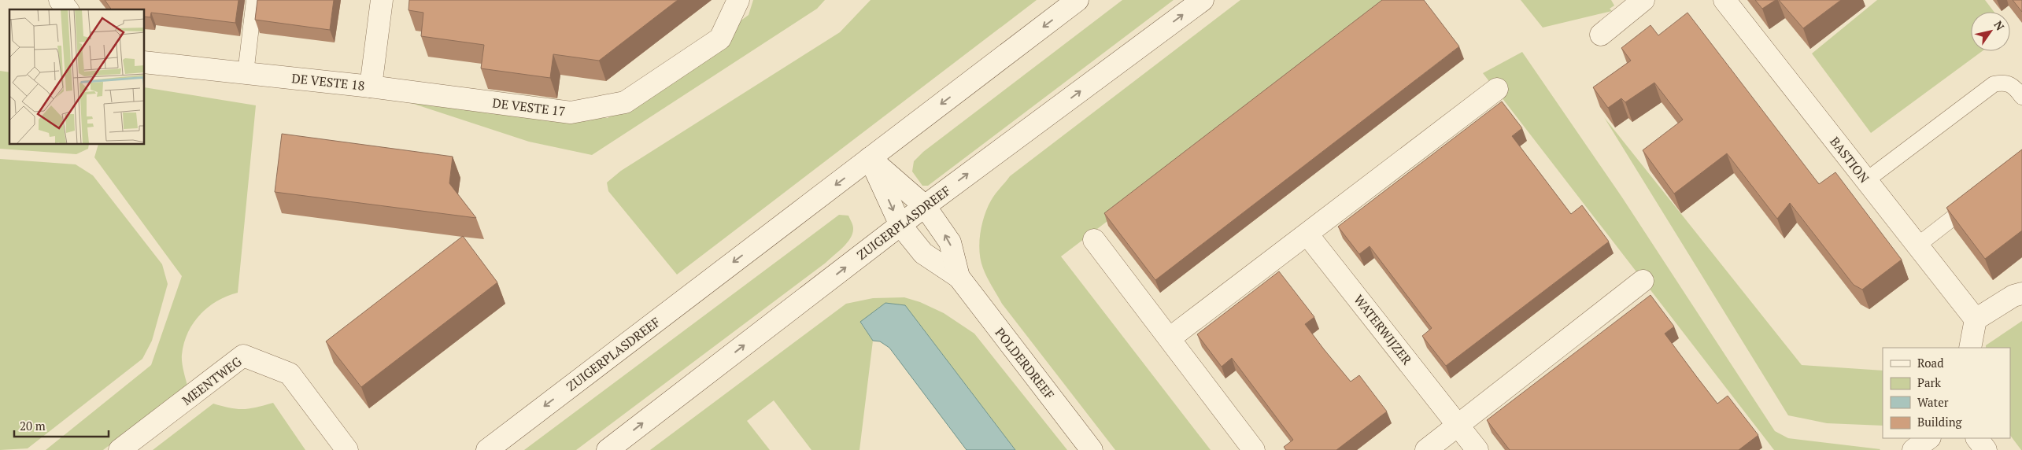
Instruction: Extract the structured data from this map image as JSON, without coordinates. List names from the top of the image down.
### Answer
{
  "streets": {
    "street": [
      "DE VESTE 18",
      "DE VESTE 17",
      "BASTION",
      "ZUIGERPLASDREEF",
      "WATERWIJZER",
      "POLDERDREEF",
      "MEENTWEG"
    ]
  },
  "crossings": [
    ["DE VESTE 18", "DE VESTE 17"],
    ["ZUIGERPLASDREEF", "POLDERDREEF"]
  ],
  "legend": [
    "Road",
    "Park",
    "Water",
    "Building"
  ],
  "scale_bar": "20 m",
  "north": "top right"
}
